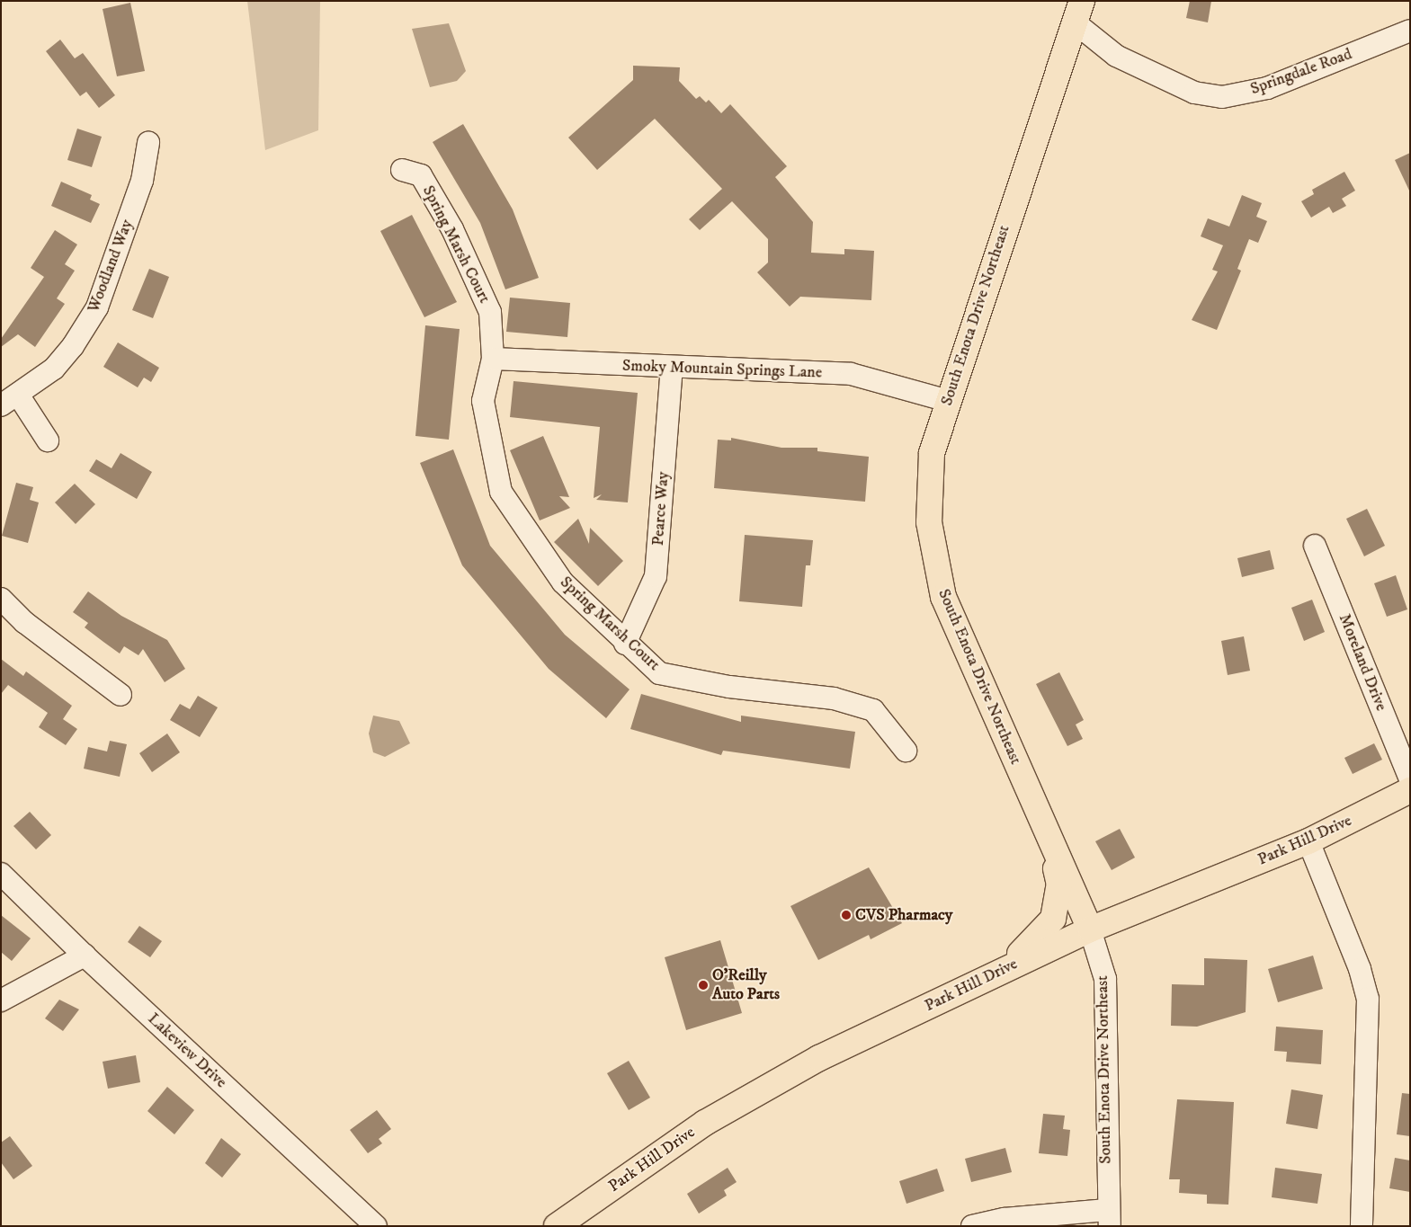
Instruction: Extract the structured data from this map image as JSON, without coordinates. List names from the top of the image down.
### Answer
{
  "streets": {
    "main road": ["South Enota Drive Northeast", "Park Hill Drive"],
    "street": [
      "Springdale Road",
      "Spring Marsh Court",
      "Woodland Way",
      "Smoky Mountain Springs Lane",
      "Pearce Way",
      "Moreland Drive",
      "Lakeview Drive"
    ]
  },
  "crossings": [
    ["Springdale Road", "South Enota Drive Northeast"],
    ["Spring Marsh Court", "Smoky Mountain Springs Lane"],
    ["Spring Marsh Court", "Pearce Way"],
    ["South Enota Drive Northeast", "Smoky Mountain Springs Lane"],
    ["South Enota Drive Northeast", "Park Hill Drive"],
    ["Smoky Mountain Springs Lane", "Pearce Way"]
  ],
  "places": ["CVS Pharmacy", "O'Reilly Auto Parts"]
}
